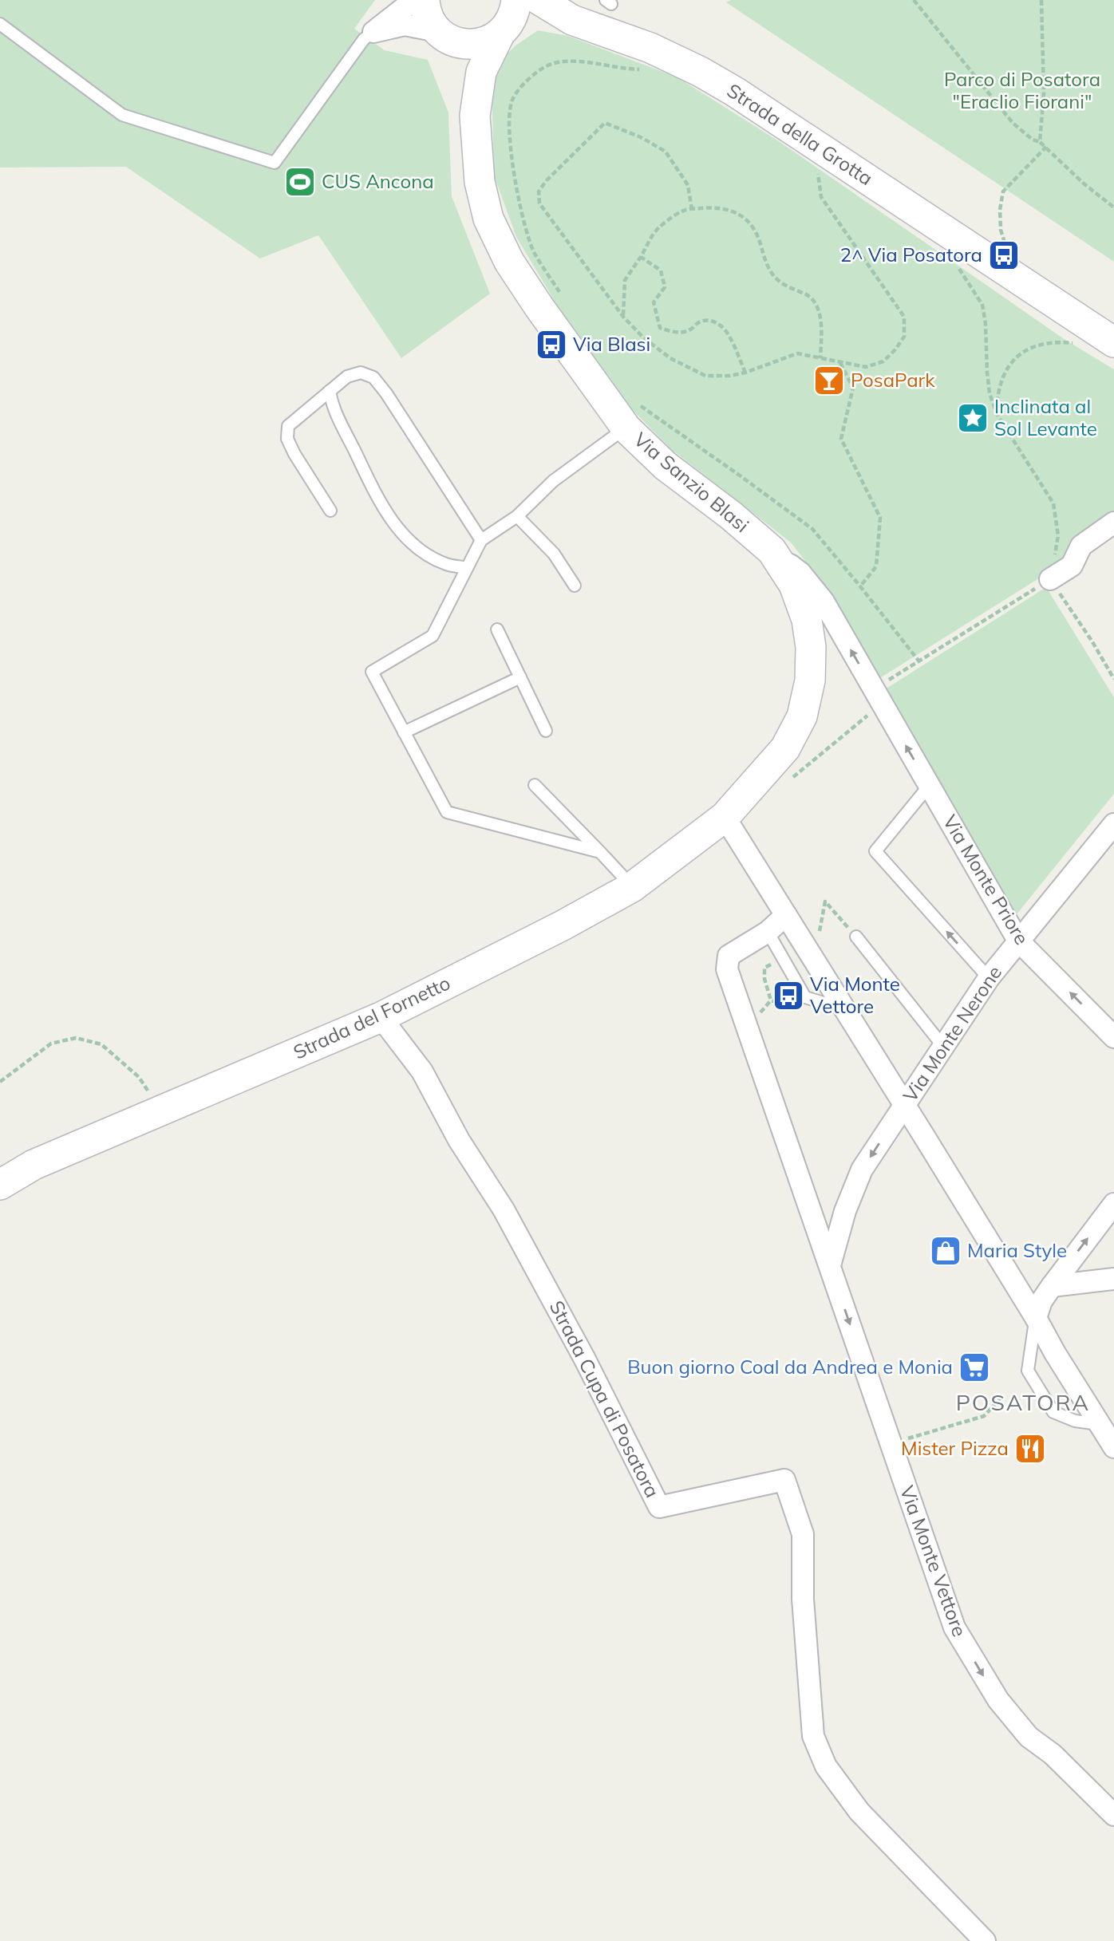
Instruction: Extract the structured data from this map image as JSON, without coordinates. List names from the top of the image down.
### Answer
{
  "streets": {
    "street": [
      "Strada della Grotta",
      "Via Sanzio Blasi",
      "Via Monte Priore",
      "Strada del Fornetto",
      "Via Monte Nerone",
      "Strada Cupa di Posatora",
      "Via Monte Vettore"
    ]
  },
  "crossings": [
    ["Strada della Grotta", "Via Sanzio Blasi"],
    ["Via Sanzio Blasi", "Via Monte Priore"],
    ["Via Sanzio Blasi", "Strada del Fornetto"],
    ["Via Monte Priore", "Via Monte Nerone"],
    ["Strada del Fornetto", "Strada Cupa di Posatora"],
    ["Via Monte Nerone", "Via Monte Vettore"]
  ],
  "one_way": ["Via Monte Priore", "Via Monte Vettore"],
  "districts": ["POSATORA"],
  "parks": ["Parco di Posatora \"Eraclio Fiorani\""],
  "places": {
    "sports": ["CUS Ancona"],
    "bus stop": ["2^ Via Posatora", "Via Blasi", "Via Monte Vettore"],
    "bar": ["PosaPark"],
    "place": ["Inclinata al Sol Levante"],
    "shop": ["Maria Style"],
    "supermarket": ["Buon giorno Coal da Andrea e Monia"],
    "restaurant": ["Mister Pizza"]
  }
}
